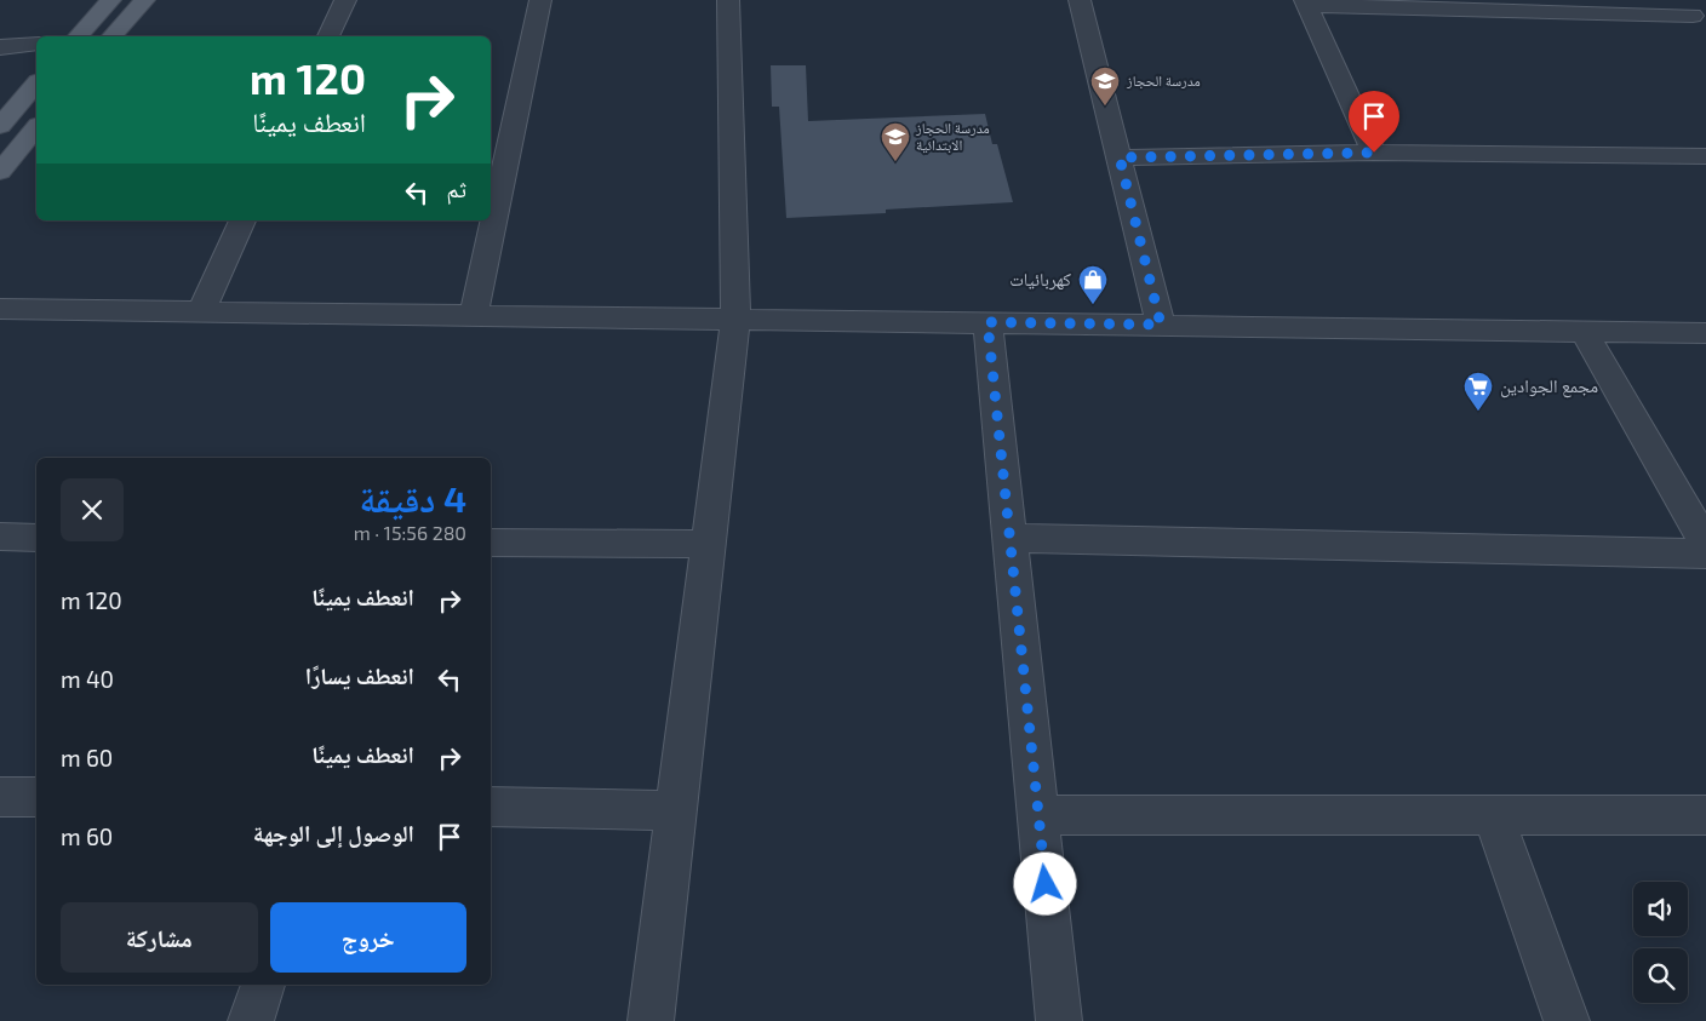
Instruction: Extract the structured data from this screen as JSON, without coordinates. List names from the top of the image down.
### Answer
{
  "places": {
    "school or university": ["مدرسة الحجاز", "مدرسة الحجاز الابتدائية"],
    "shop": ["كهربائيات"],
    "supermarket": ["مجمع الجوادين"]
  },
  "page": {
    "turn": ["120 m", "انعطف يمينًا"],
    "then": "ثم",
    "heading": ["4 دقيقة", "280 m · 15:56"],
    "list": [
      {
        "name": "انعطف يمينًا",
        "value": "120 m"
      },
      {
        "name": "انعطف يسارًا",
        "value": "40 m"
      },
      {
        "name": "انعطف يمينًا",
        "value": "60 m"
      },
      {
        "name": "الوصول إلى الوجهة",
        "value": "60 m"
      }
    ],
    "buttons": ["خروج", "مشاركة"]
  }
}
